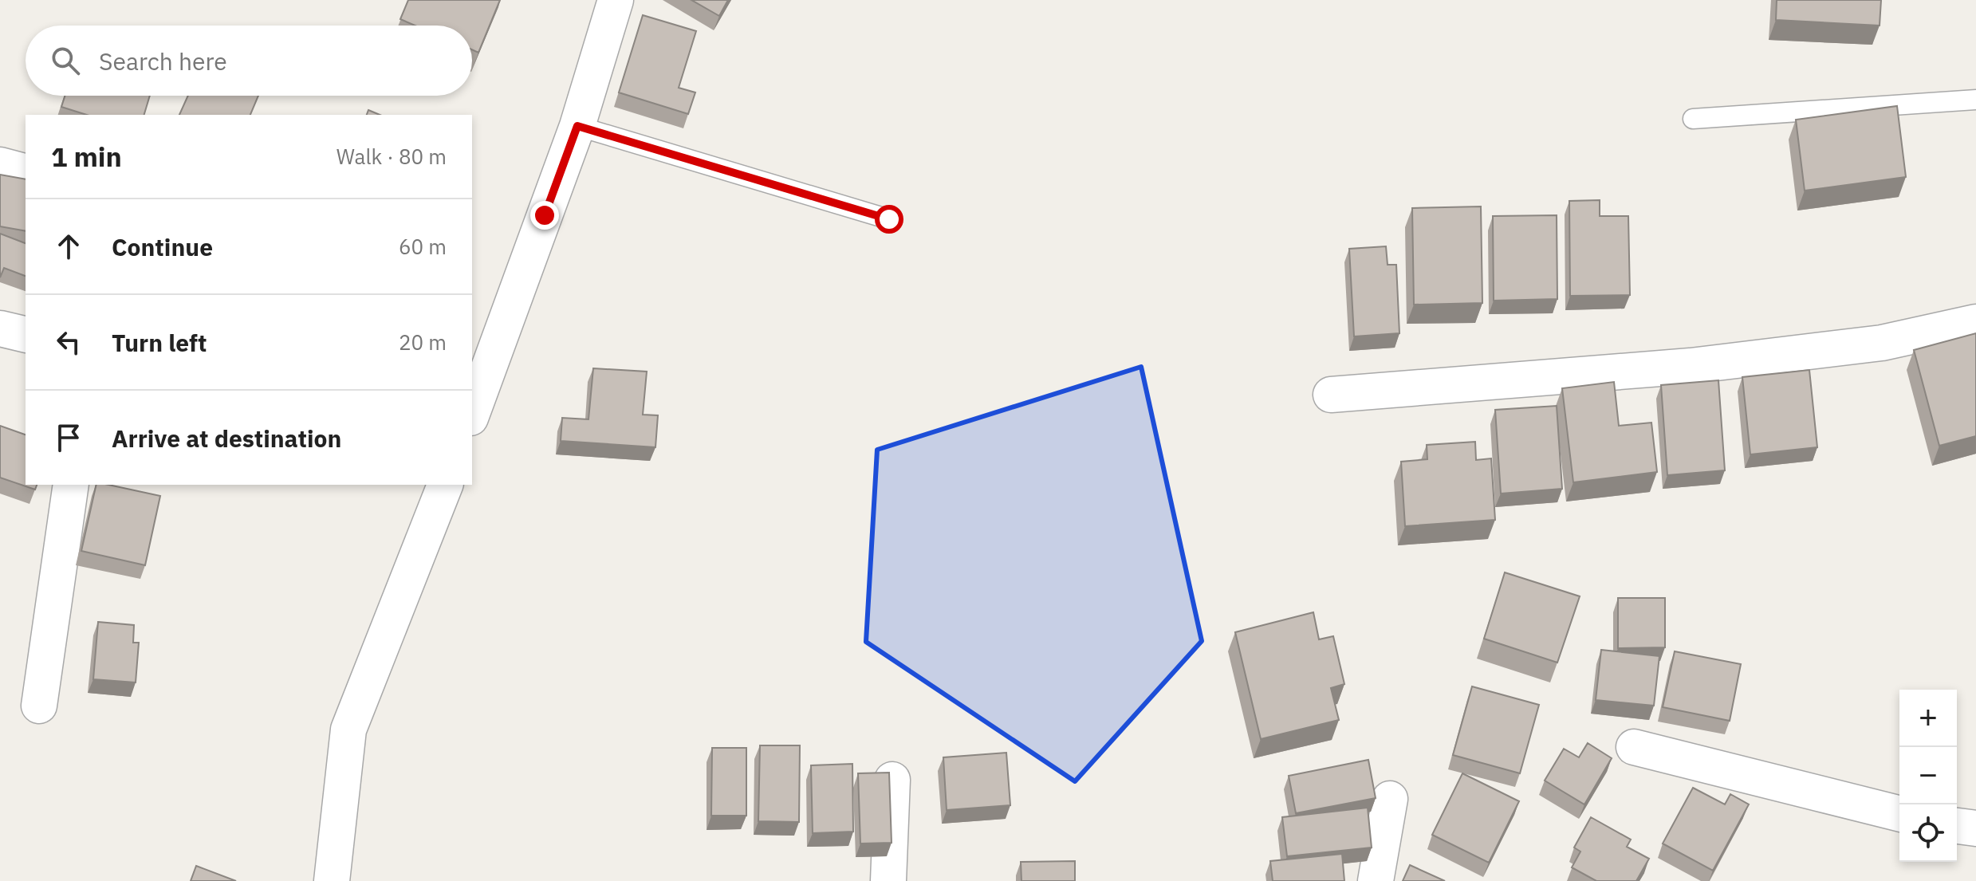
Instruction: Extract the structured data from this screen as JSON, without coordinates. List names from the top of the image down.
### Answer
{
  "page": {
    "search": "Search here",
    "heading": ["1 min", "Walk · 80 m"],
    "list": [
      ["Continue", "60 m"],
      ["Turn left", "20 m"],
      "Arrive at destination"
    ],
    "map_buttons": ["+", "−"]
  }
}
